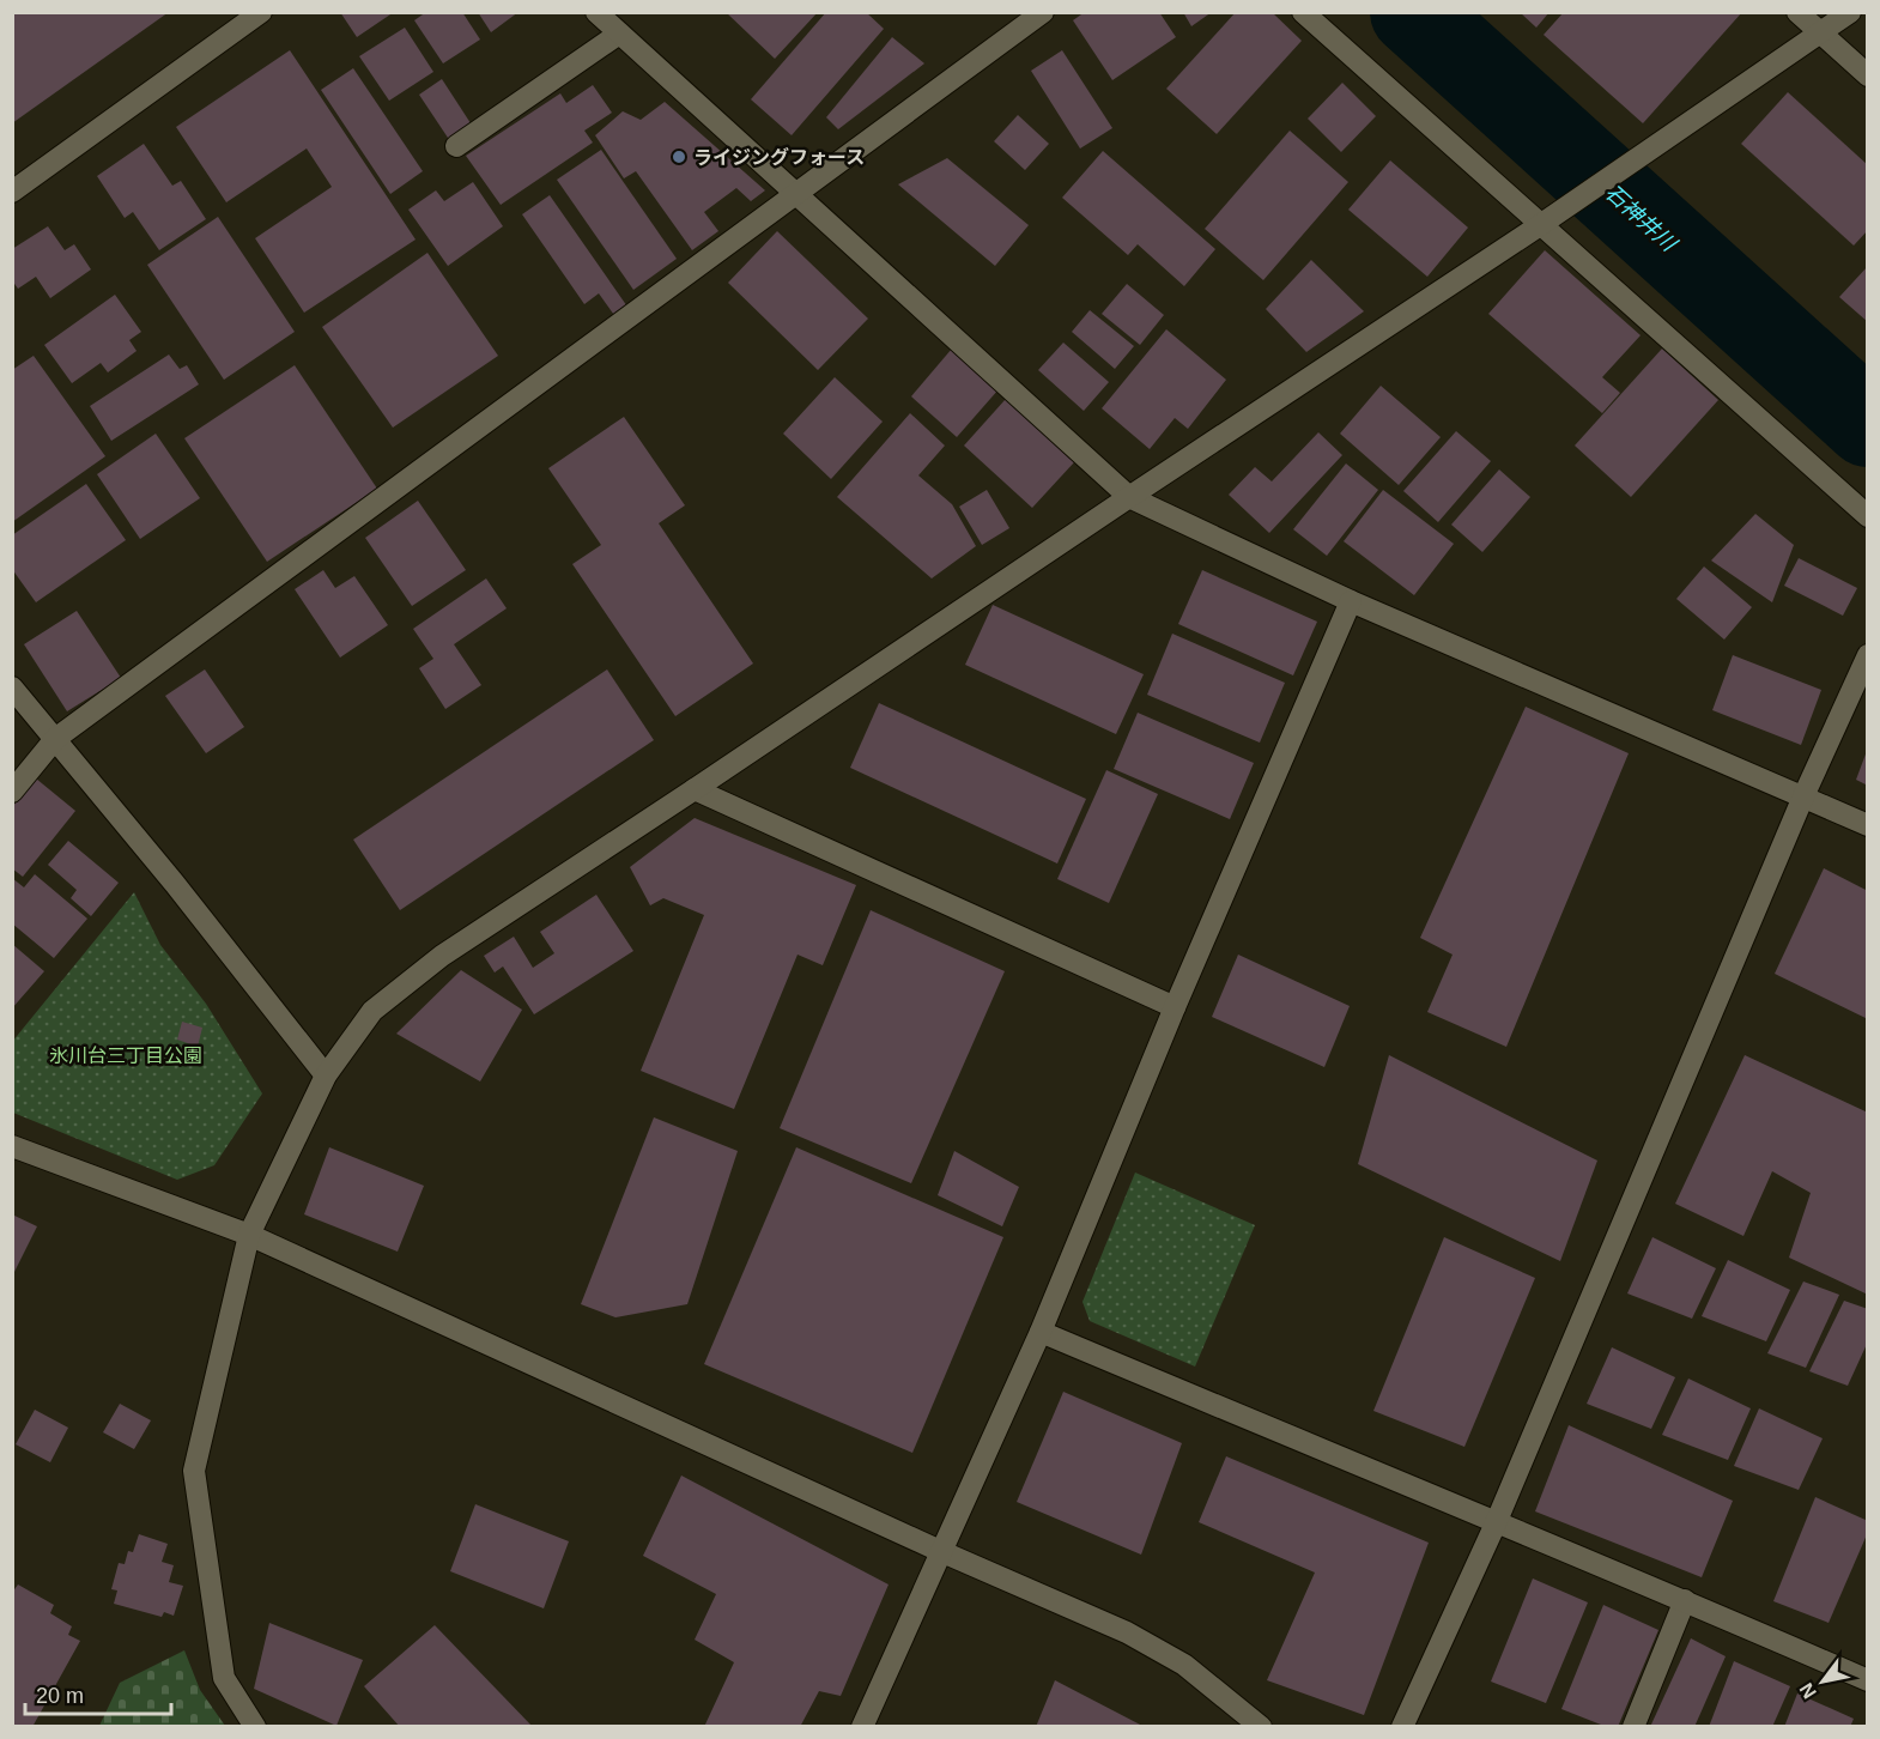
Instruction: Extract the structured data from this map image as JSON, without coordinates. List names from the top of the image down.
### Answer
{
  "water": ["石神井川"],
  "parks": ["氷川台三丁目公園"],
  "places": ["ライジングフォース"],
  "scale_bar": "20 m",
  "north": "bottom left"
}
